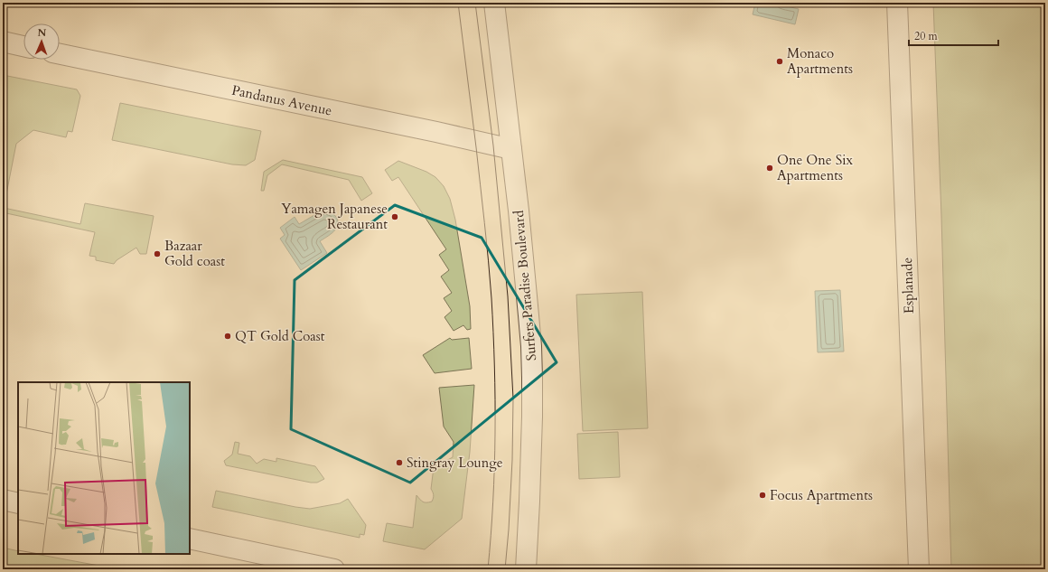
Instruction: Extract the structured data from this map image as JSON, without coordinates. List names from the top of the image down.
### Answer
{
  "streets": {
    "street": ["Pandanus Avenue", "Surfers Paradise Boulevard", "Esplanade"]
  },
  "crossings": [
    ["Pandanus Avenue", "Surfers Paradise Boulevard"]
  ],
  "places": [
    "Monaco Apartments",
    "One One Six Apartments",
    "Yamagen Japanese Restaurant",
    "Bazaar Gold coast",
    "QT Gold Coast",
    "Stingray Lounge",
    "Focus Apartments"
  ],
  "scale_bar": "20 m",
  "north": "top"
}
